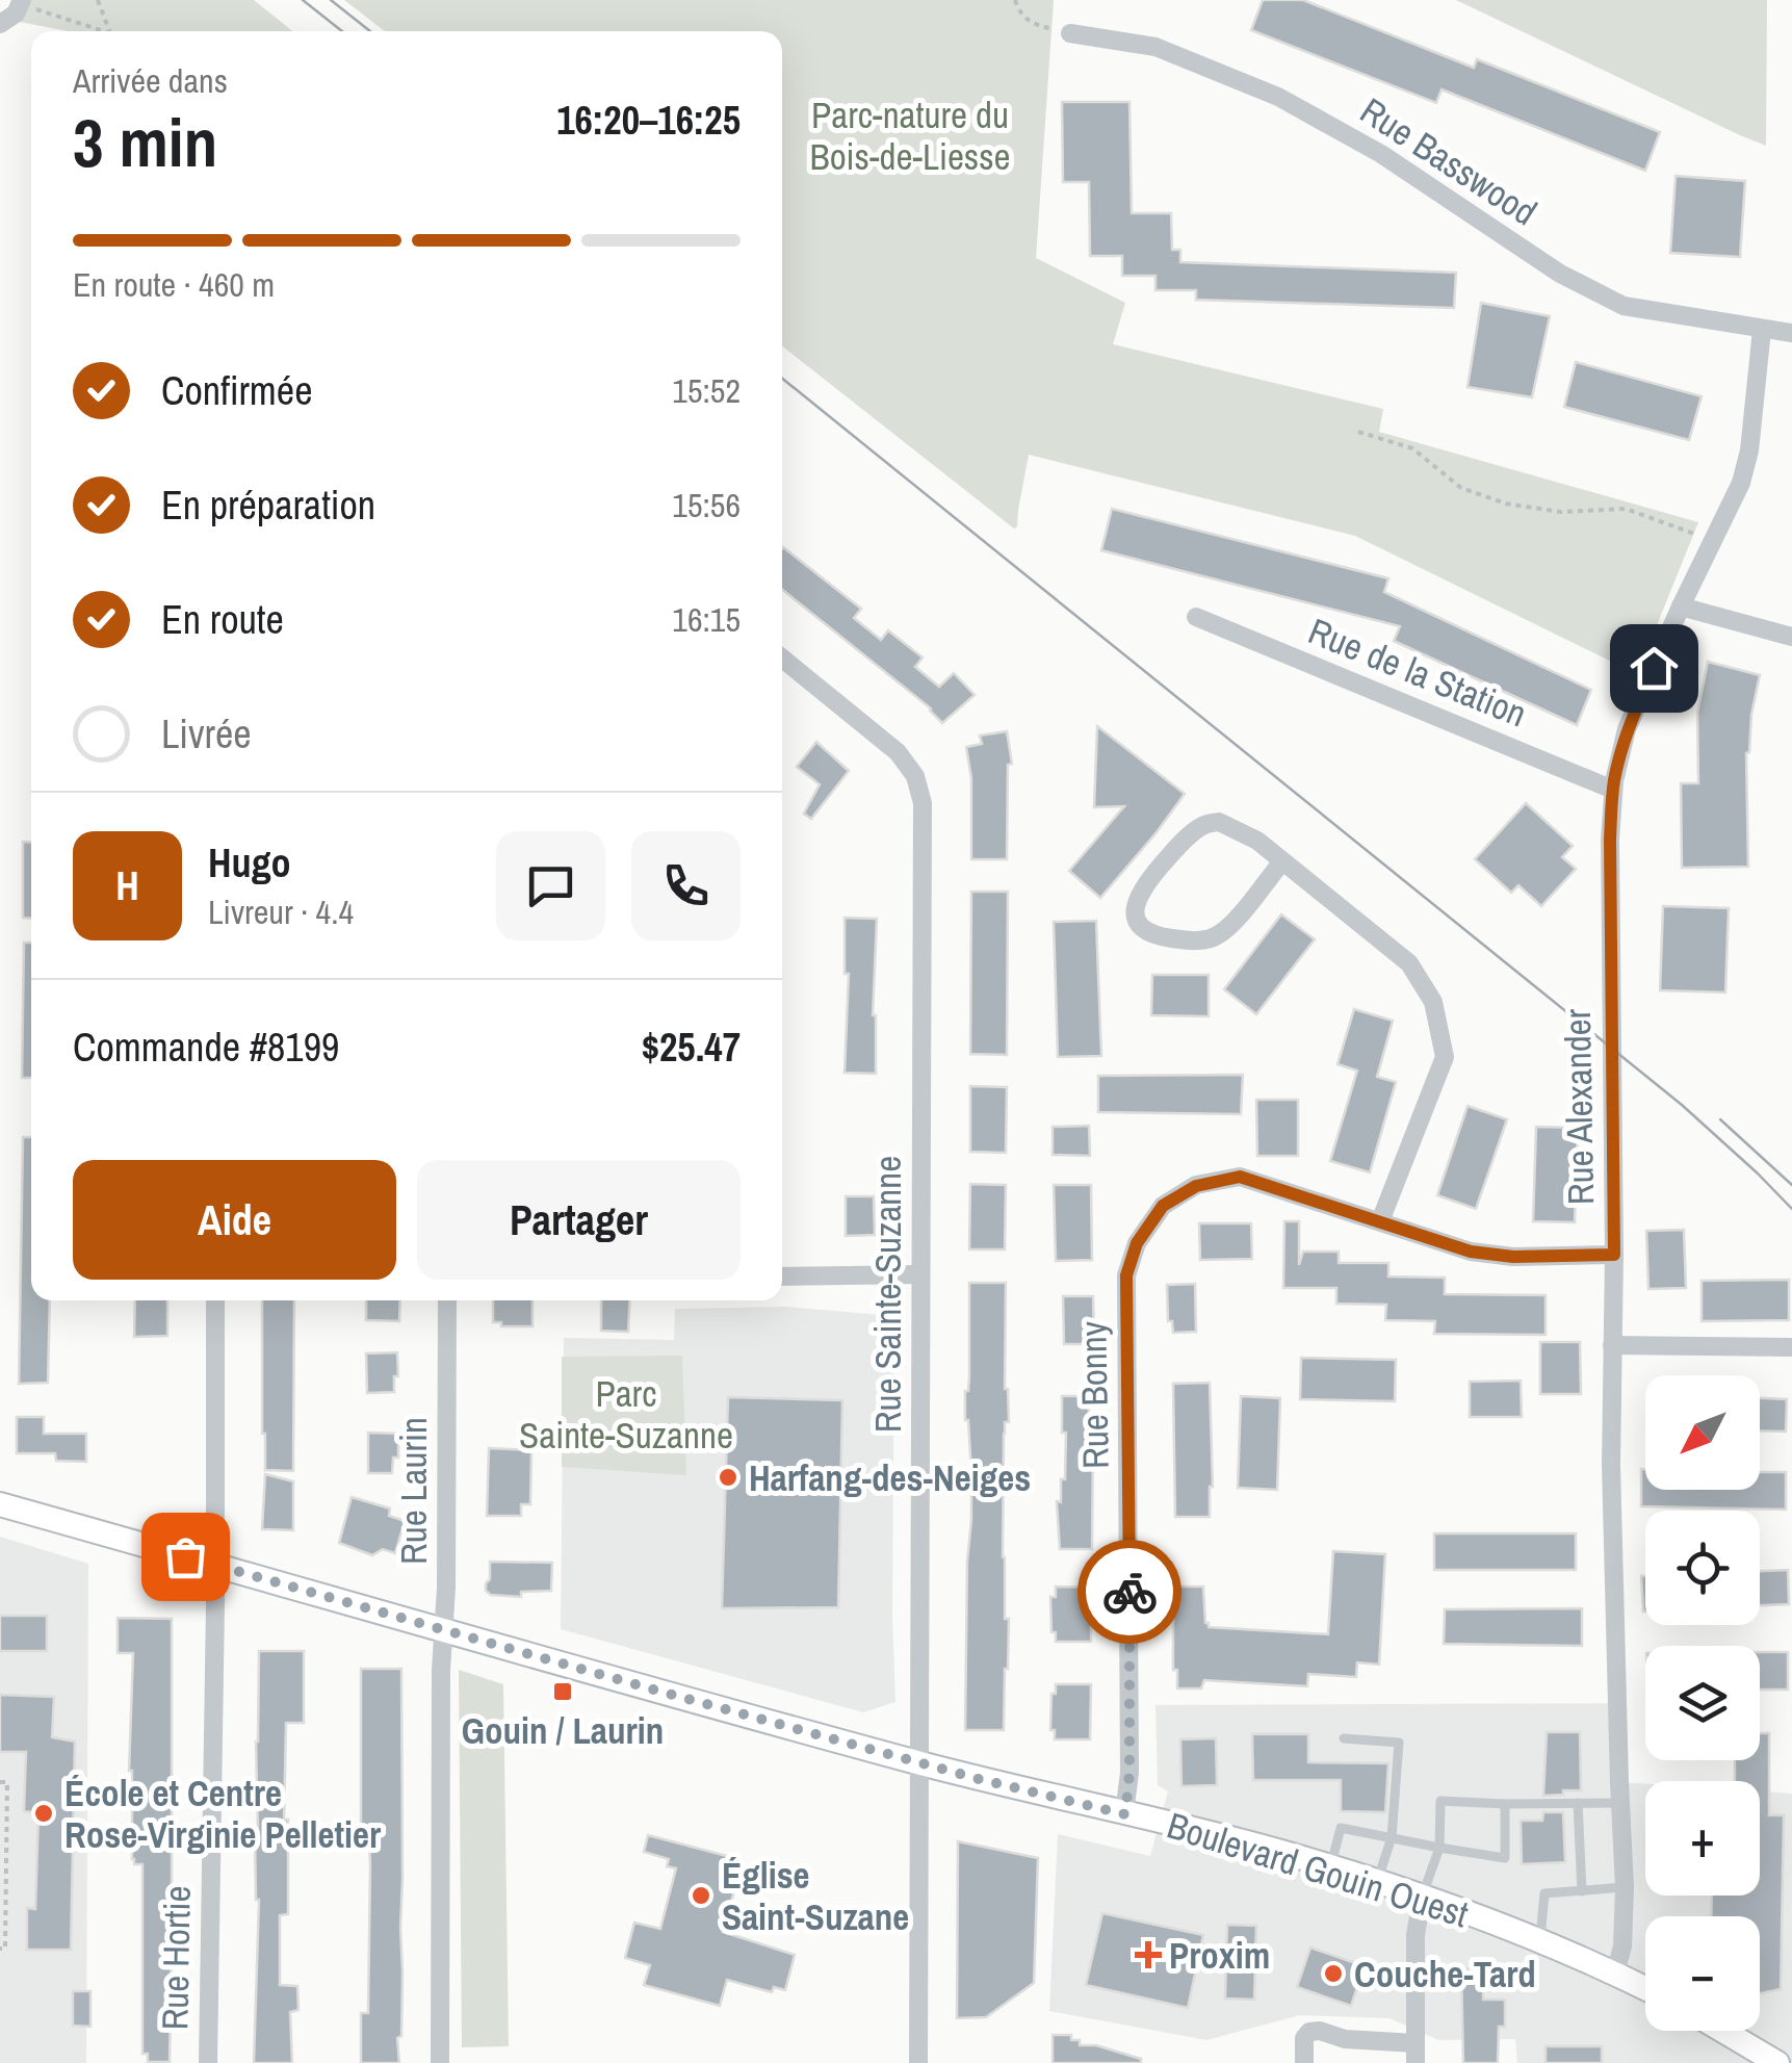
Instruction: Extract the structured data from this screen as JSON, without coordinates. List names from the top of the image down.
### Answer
{
  "streets": {
    "main road": ["Boulevard Gouin Ouest"],
    "street": [
      "Rue Basswood",
      "Rue de la Station",
      "Rue Alexander",
      "Rue Sainte-Suzanne",
      "Rue Bonny",
      "Rue Laurin",
      "Rue Hortie"
    ]
  },
  "crossings": [
    ["Rue Basswood", "Rue Alexander"],
    ["Rue de la Station", "Rue Alexander"],
    ["Rue Alexander", "Rue Bonny"],
    ["Rue Alexander", "Boulevard Gouin Ouest"],
    ["Rue Sainte-Suzanne", "Boulevard Gouin Ouest"],
    ["Rue Bonny", "Boulevard Gouin Ouest"],
    ["Rue Laurin", "Boulevard Gouin Ouest"],
    ["Boulevard Gouin Ouest", "Rue Hortie"]
  ],
  "parks": ["Parc-nature du Bois-de-Liesse", "Parc Sainte-Suzanne"],
  "places": {
    "other": [
      "Harfang-des-Neiges",
      "École et Centre Rose-Virginie Pelletier",
      "Église Saint-Suzane",
      "Couche-Tard"
    ],
    "transit": ["Gouin / Laurin"],
    "health": ["Proxim"]
  },
  "north": "bottom left",
  "page": {
    "heading": ["3 min", "Arrivée dans", "16:20–16:25"],
    "panel": [
      "Hugo",
      "Livreur · 4.4",
      "Commande #8199",
      "$25.47"
    ],
    "bar": "En route · 460 m",
    "list": [
      ["Confirmée", "15:52"],
      ["En préparation", "15:56"],
      ["En route", "16:15"],
      "Livrée"
    ],
    "round": "H",
    "buttons": ["Aide", "Partager"],
    "map_buttons": ["+", "−"]
  }
}
